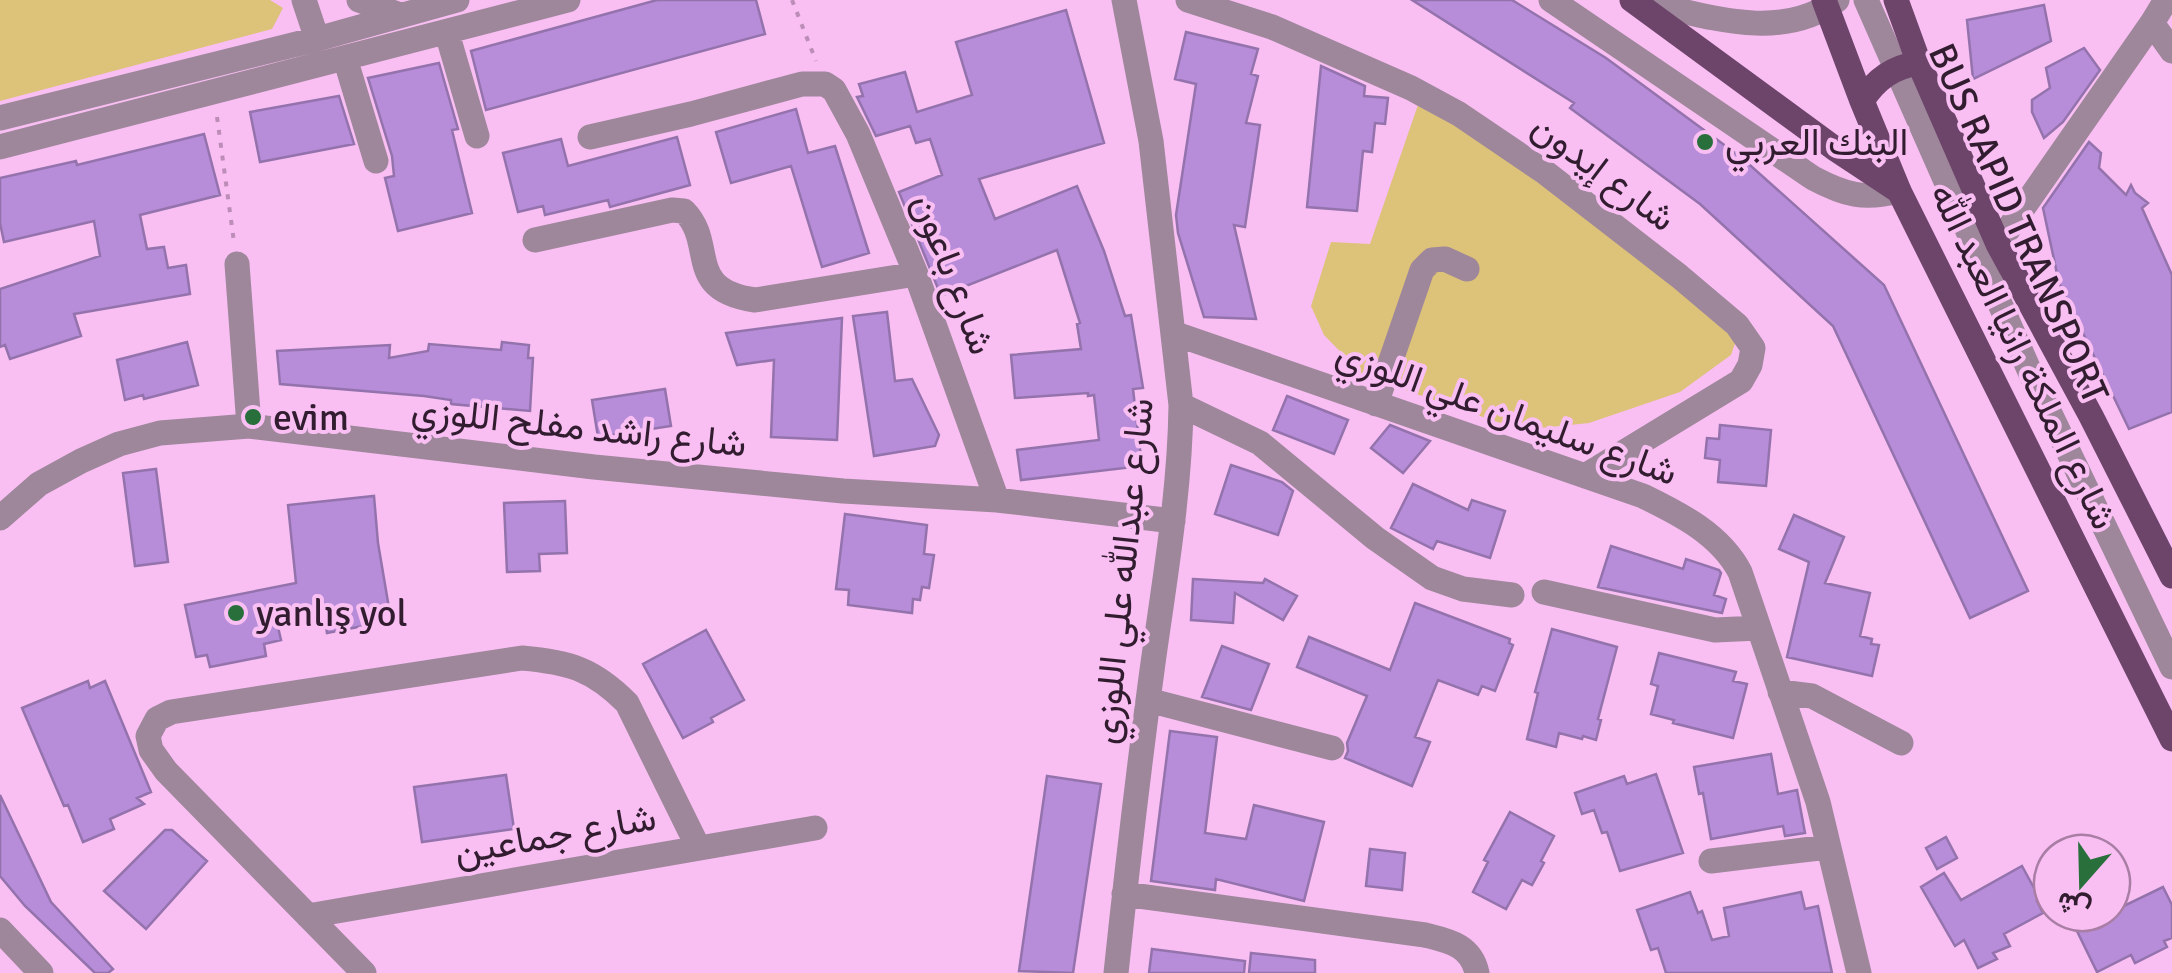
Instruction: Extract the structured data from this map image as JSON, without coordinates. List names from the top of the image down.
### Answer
{
  "streets": {
    "main road": ["شارع الملكة رانيا العبد الله"],
    "street": [
      "شارع إيدون",
      "BUS RAPID TRANSPORT",
      "شارع باعون",
      "شارع سليمان علي اللوزي",
      "شارع راشد مفلح اللوزي",
      "شارع عبدالله علي اللوزي",
      "شارع جماعين"
    ]
  },
  "crossings": [
    ["شارع إيدون", "شارع سليمان علي اللوزي"],
    ["BUS RAPID TRANSPORT", "شارع الملكة رانيا العبد الله"],
    ["شارع باعون", "شارع راشد مفلح اللوزي"],
    ["شارع سليمان علي اللوزي", "شارع عبدالله علي اللوزي"],
    ["شارع راشد مفلح اللوزي", "شارع عبدالله علي اللوزي"]
  ],
  "places": ["البنك العربي", "evim", "yanlış yol"],
  "north": "bottom"
}
